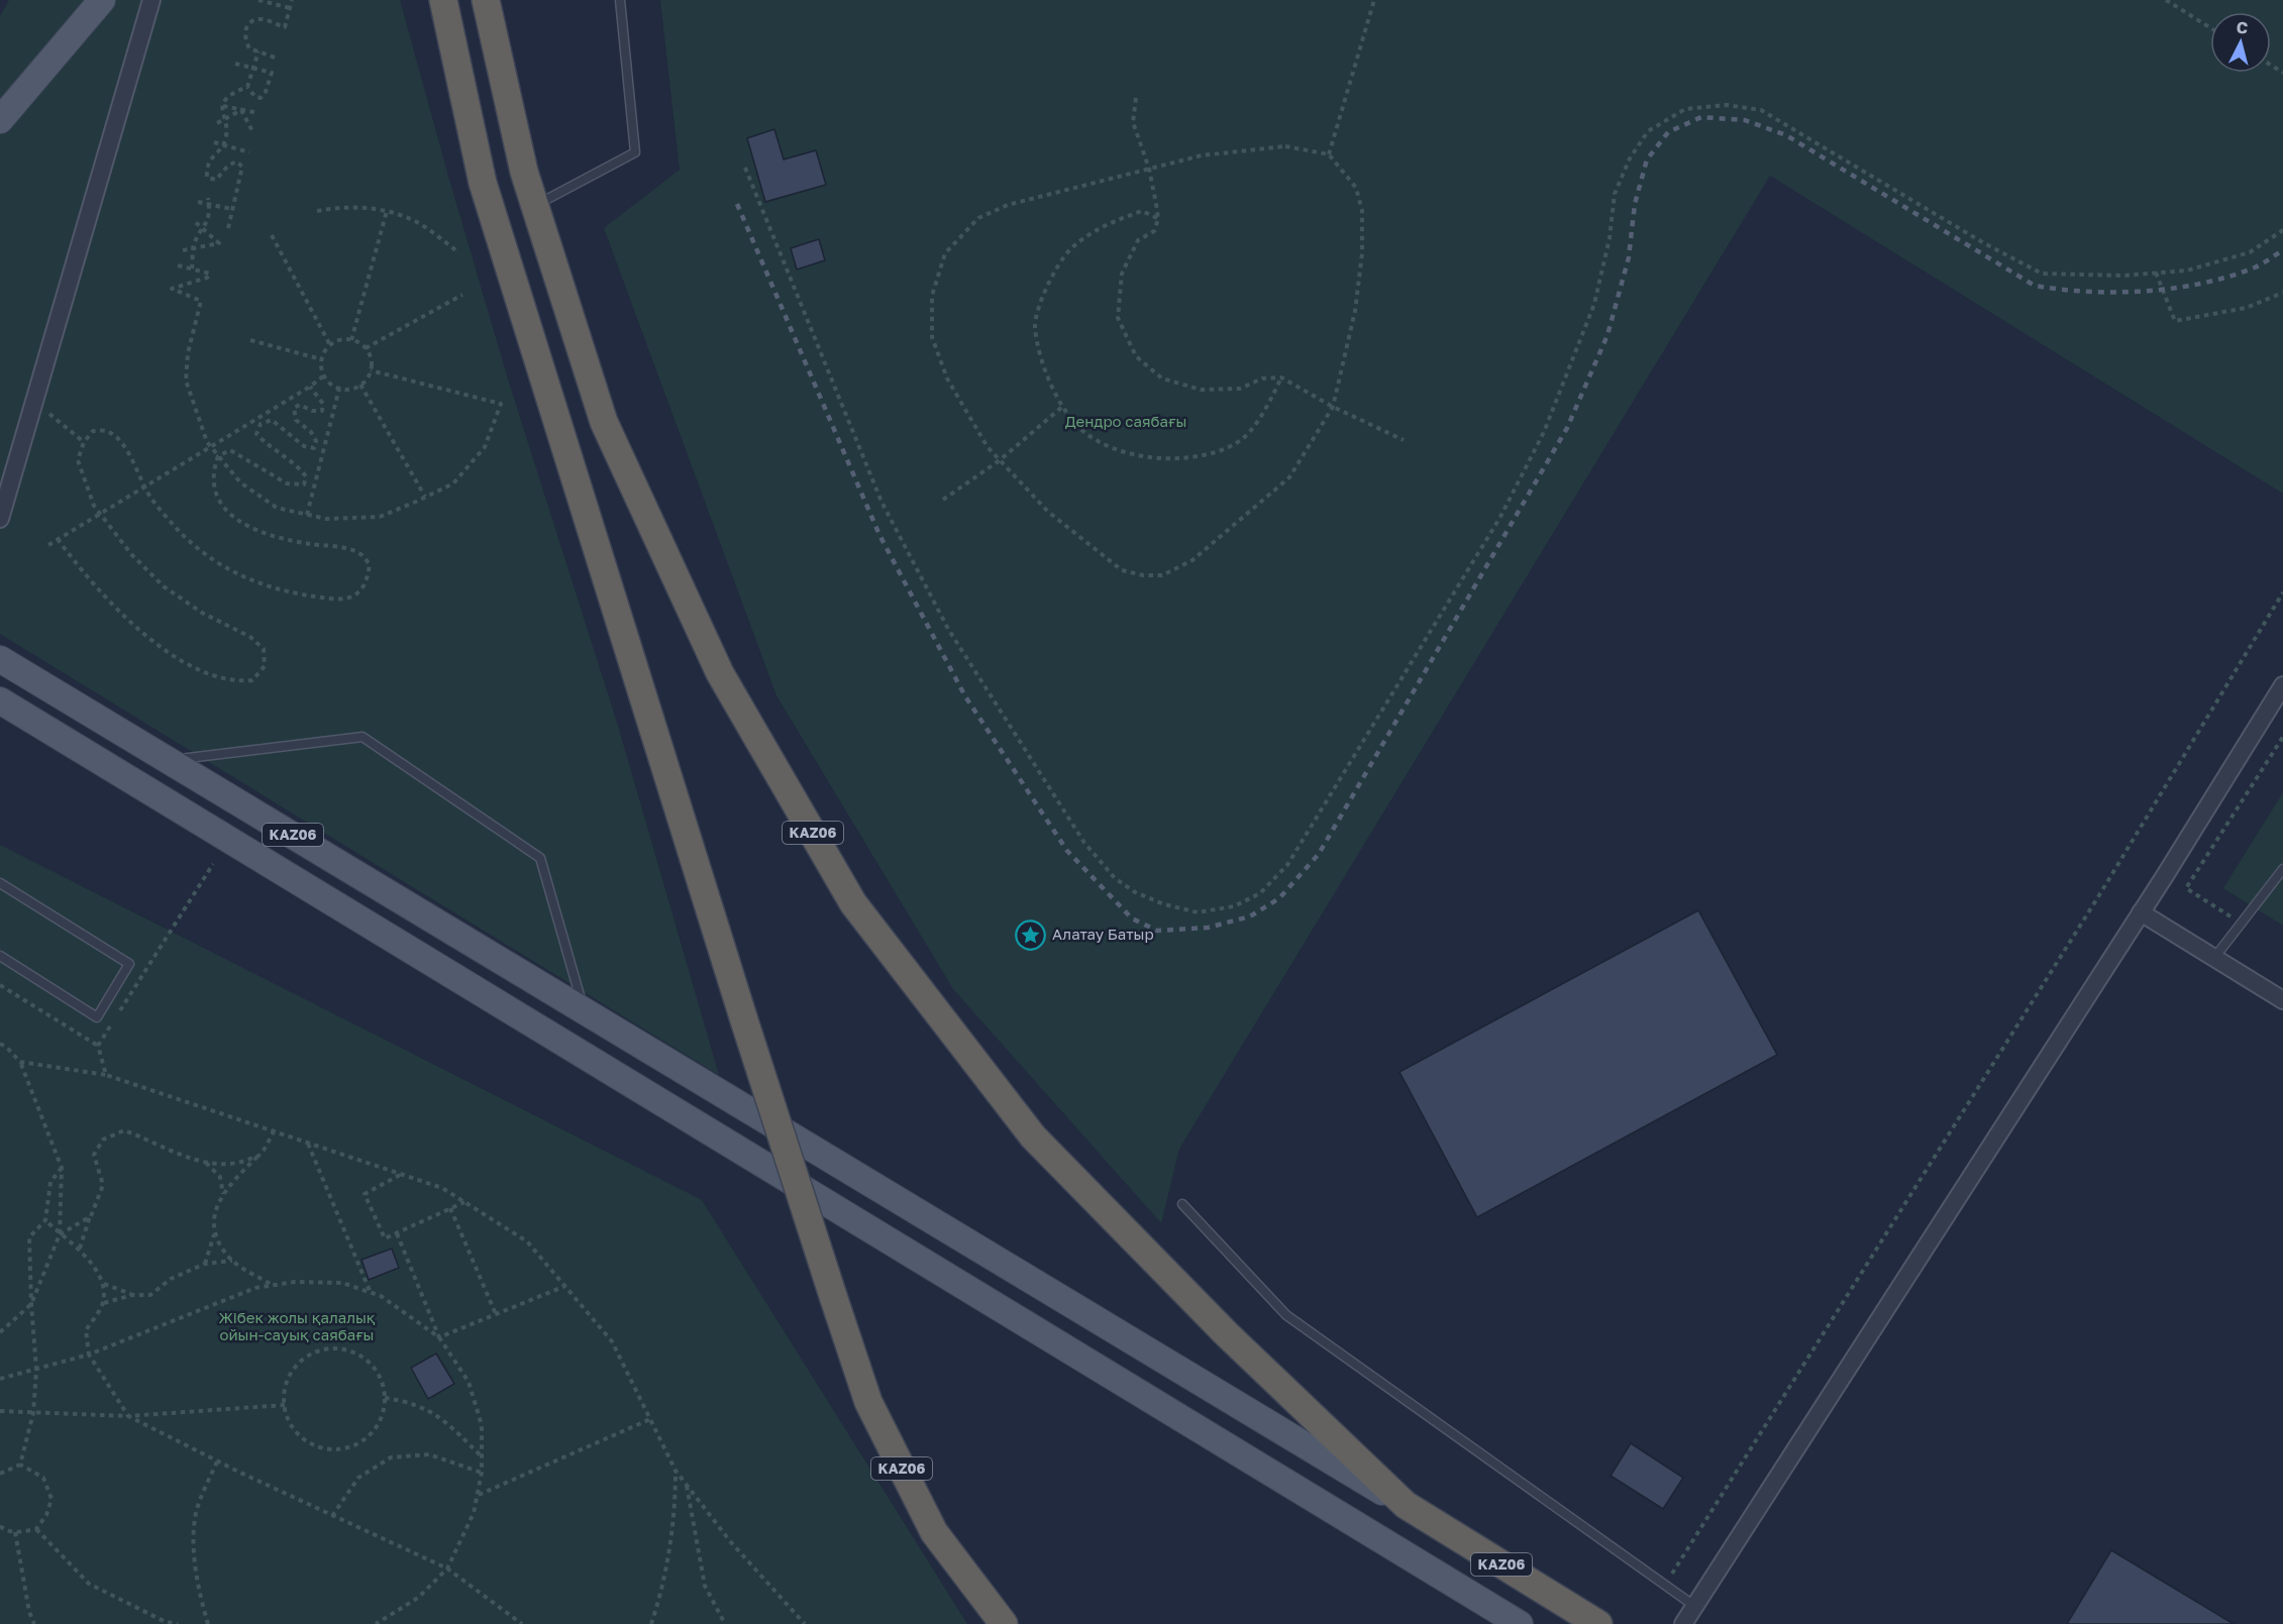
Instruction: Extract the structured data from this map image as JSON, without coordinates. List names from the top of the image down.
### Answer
{
  "streets": {
    "highway": ["KАZ06"]
  },
  "parks": ["Дендро саябағы", "Жібек жолы қалалық ойын-сауық саябағы"],
  "places": {
    "place": ["Алатау Батыр"]
  },
  "north": "top"
}
